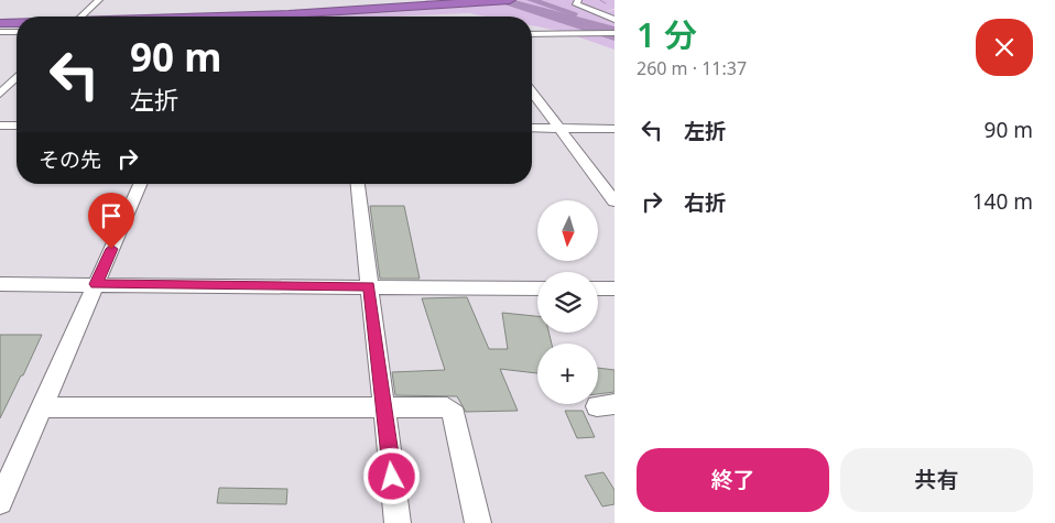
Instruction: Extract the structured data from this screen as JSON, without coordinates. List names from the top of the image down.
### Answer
{
  "north": "bottom",
  "page": {
    "heading": ["1 分", "260 m · 11:37"],
    "turn": ["90 m", "左折"],
    "list": [
      {
        "name": "左折",
        "value": "90 m"
      },
      {
        "name": "右折",
        "value": "140 m"
      }
    ],
    "then": "その先",
    "map_buttons": "+",
    "buttons": ["終了", "共有"]
  }
}
